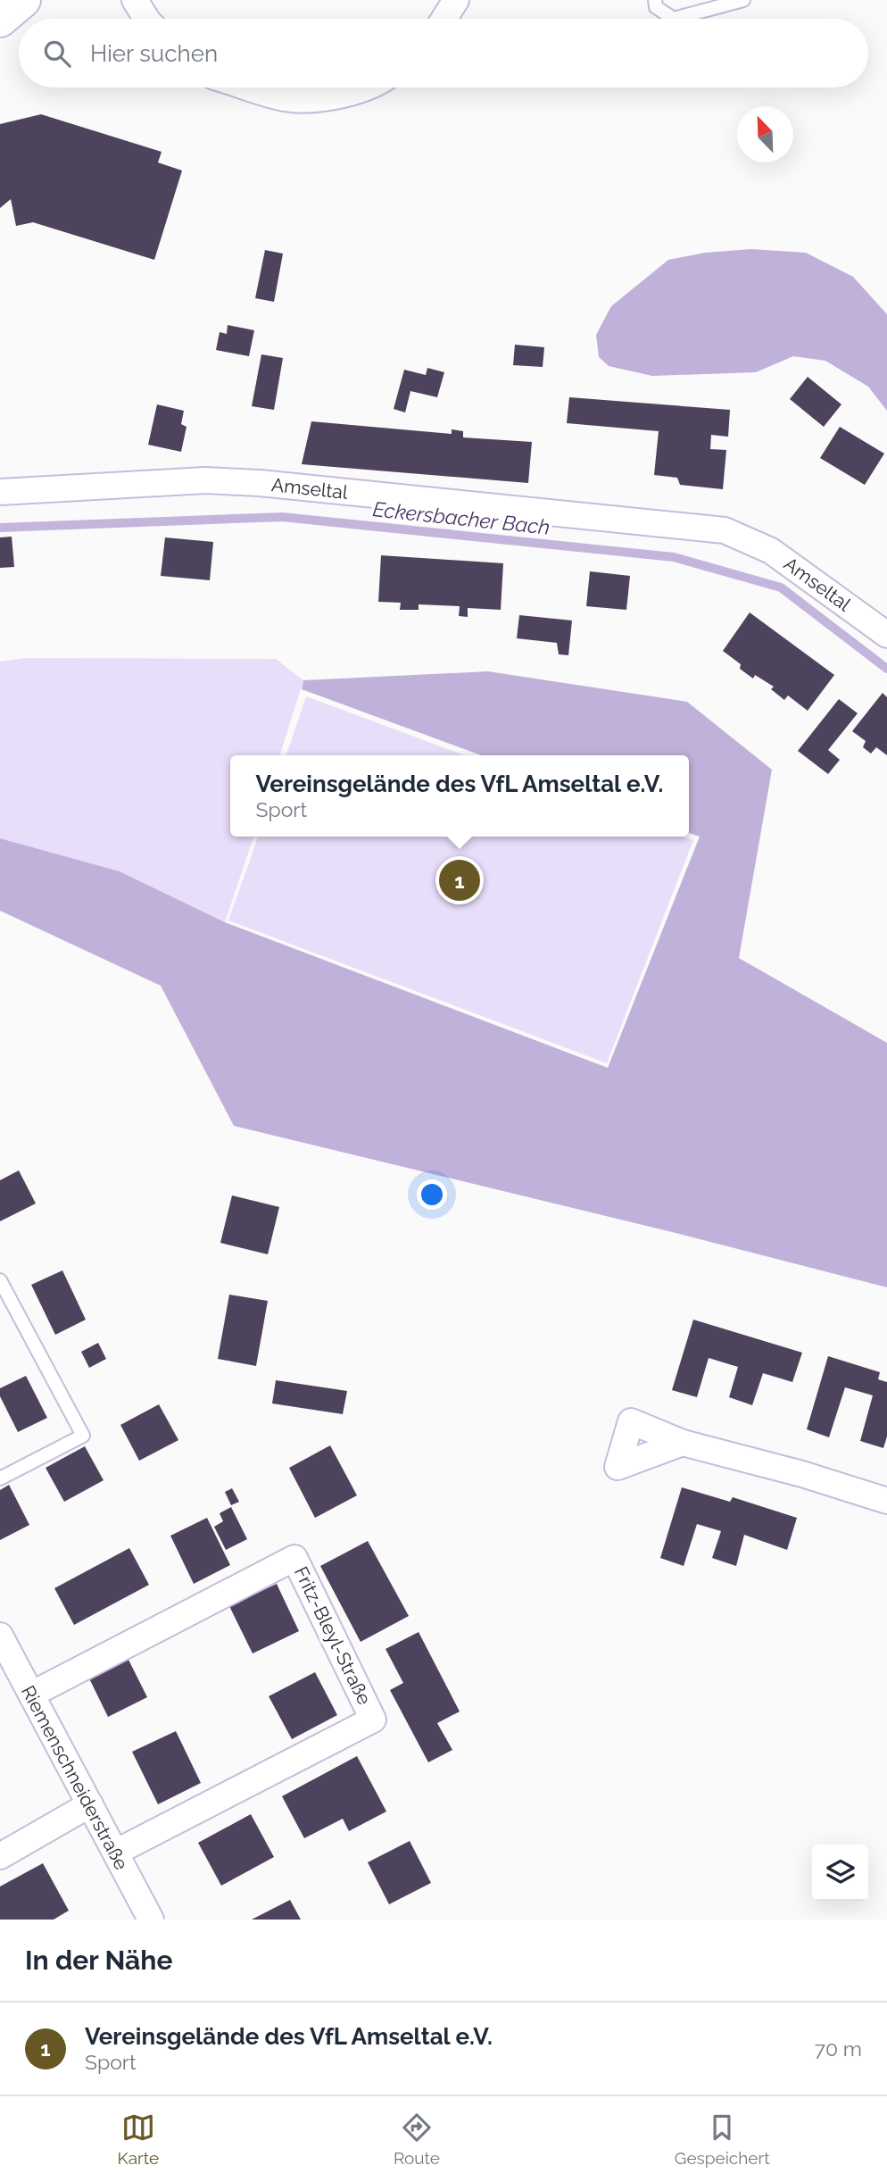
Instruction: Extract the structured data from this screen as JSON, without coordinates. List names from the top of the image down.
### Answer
{
  "streets": {
    "street": ["Amseltal", "Fritz-Bleyl-Straße", "Riemenschneiderstraße"]
  },
  "crossings": [
    ["Fritz-Bleyl-Straße", "Riemenschneiderstraße"]
  ],
  "water": ["Eckersbacher Bach"],
  "north": "top left",
  "page": {
    "search": "Hier suchen",
    "popup": ["Vereinsgelände des VfL Amseltal e.V.", "Sport"],
    "pins": "1",
    "heading": "In der Nähe",
    "list": [
      {
        "mark": "1",
        "name": "Vereinsgelände des VfL Amseltal e.V.",
        "note": "Sport",
        "value": "70 m"
      }
    ],
    "nav": ["Karte", "Route", "Gespeichert"]
  }
}
